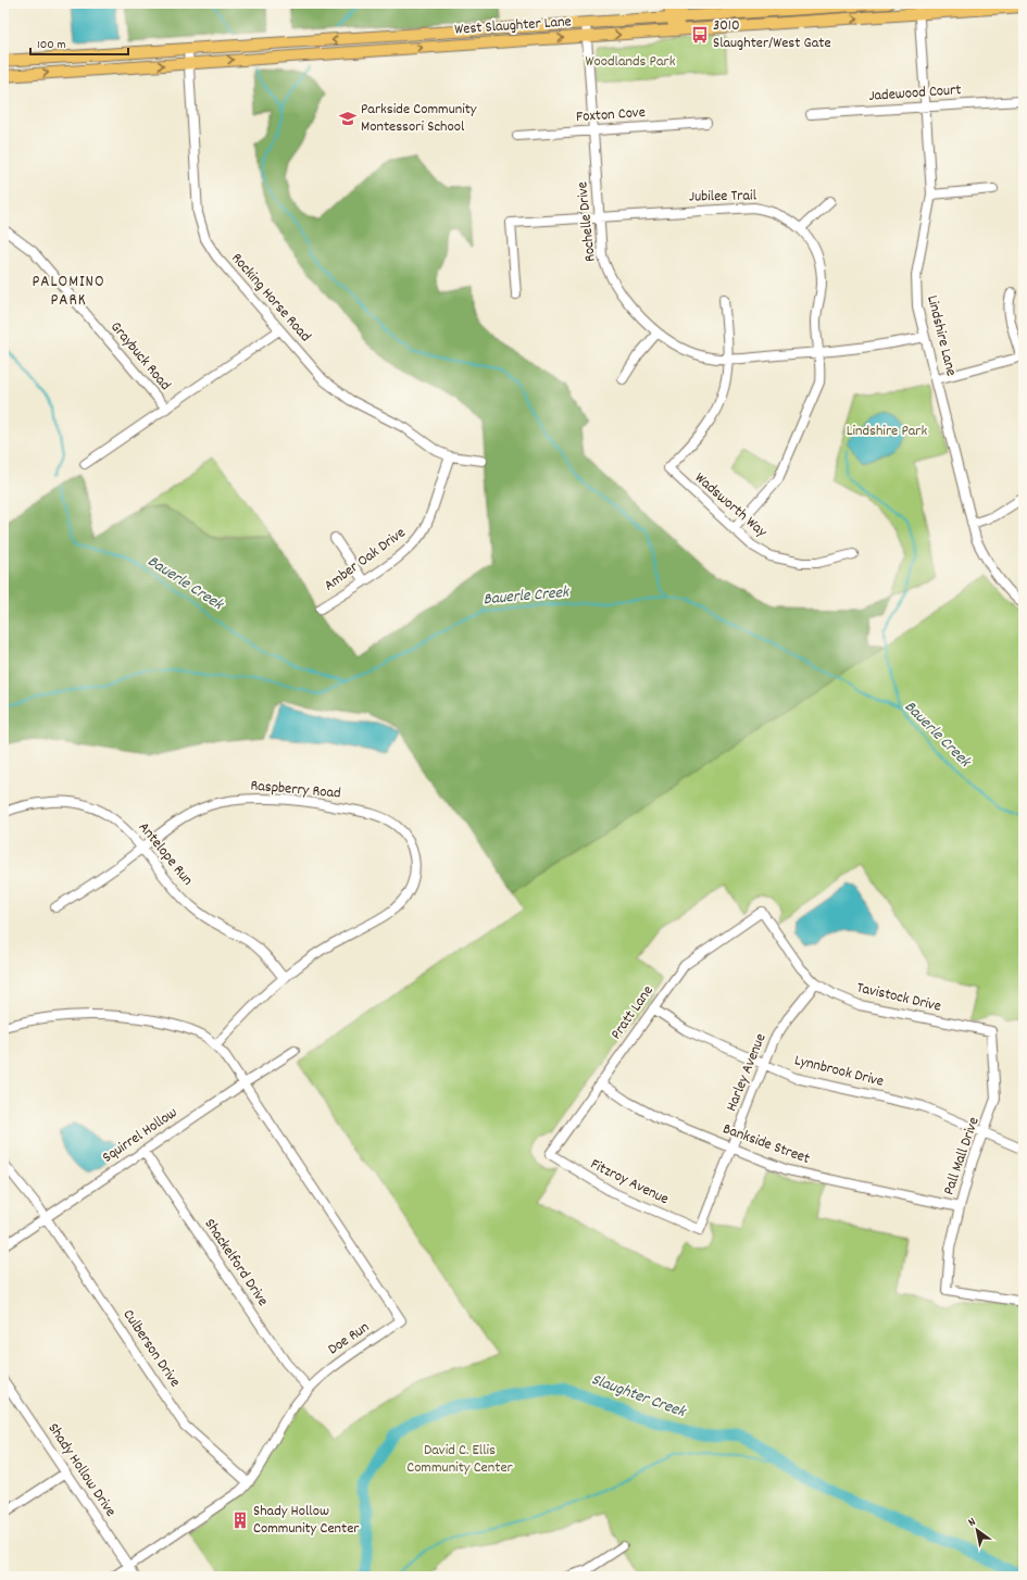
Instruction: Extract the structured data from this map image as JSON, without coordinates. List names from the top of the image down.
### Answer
{
  "streets": {
    "main road": ["West Slaughter Lane"],
    "street": [
      "Jadewood Court",
      "Foxton Cove",
      "Jubilee Trail",
      "Rochelle Drive",
      "Rocking Horse Road",
      "Lindshire Lane",
      "Graybuck Road",
      "Wadsworth Way",
      "Amber Oak Drive",
      "Raspberry Road",
      "Antelope Run",
      "Tavistock Drive",
      "Pratt Lane",
      "Lynnbrook Drive",
      "Harley Avenue",
      "Squirrel Hollow",
      "Bankside Street",
      "Pall Mall Drive",
      "Fitzroy Avenue",
      "Shackelford Drive",
      "Doe Run",
      "Culberson Drive",
      "Shady Hollow Drive"
    ]
  },
  "crossings": [
    ["West Slaughter Lane", "Rochelle Drive"],
    ["West Slaughter Lane", "Rocking Horse Road"],
    ["West Slaughter Lane", "Lindshire Lane"],
    ["Jadewood Court", "Lindshire Lane"],
    ["Foxton Cove", "Rochelle Drive"],
    ["Jubilee Trail", "Rochelle Drive"],
    ["Jubilee Trail", "Wadsworth Way"],
    ["Rochelle Drive", "Lindshire Lane"],
    ["Rochelle Drive", "Wadsworth Way"],
    ["Rocking Horse Road", "Amber Oak Drive"],
    ["Raspberry Road", "Antelope Run"],
    ["Tavistock Drive", "Pratt Lane"],
    ["Tavistock Drive", "Harley Avenue"],
    ["Tavistock Drive", "Pall Mall Drive"],
    ["Pratt Lane", "Lynnbrook Drive"],
    ["Pratt Lane", "Bankside Street"],
    ["Pratt Lane", "Fitzroy Avenue"],
    ["Lynnbrook Drive", "Harley Avenue"],
    ["Lynnbrook Drive", "Pall Mall Drive"],
    ["Harley Avenue", "Bankside Street"],
    ["Harley Avenue", "Fitzroy Avenue"],
    ["Squirrel Hollow", "Shackelford Drive"],
    ["Squirrel Hollow", "Doe Run"],
    ["Squirrel Hollow", "Culberson Drive"],
    ["Bankside Street", "Pall Mall Drive"],
    ["Shackelford Drive", "Doe Run"],
    ["Doe Run", "Culberson Drive"],
    ["Doe Run", "Shady Hollow Drive"]
  ],
  "districts": ["PALOMINO PARK"],
  "water": ["Bauerle Creek", "Slaughter Creek"],
  "parks": ["Woodlands Park", "Lindshire Park", "David C. Ellis Community Center"],
  "places": {
    "bus stop": ["3010 Slaughter/West Gate"],
    "school or university": ["Parkside Community Montessori School"],
    "building": ["Shady Hollow Community Center"]
  },
  "scale_bar": "100 m",
  "north": "top left"
}
